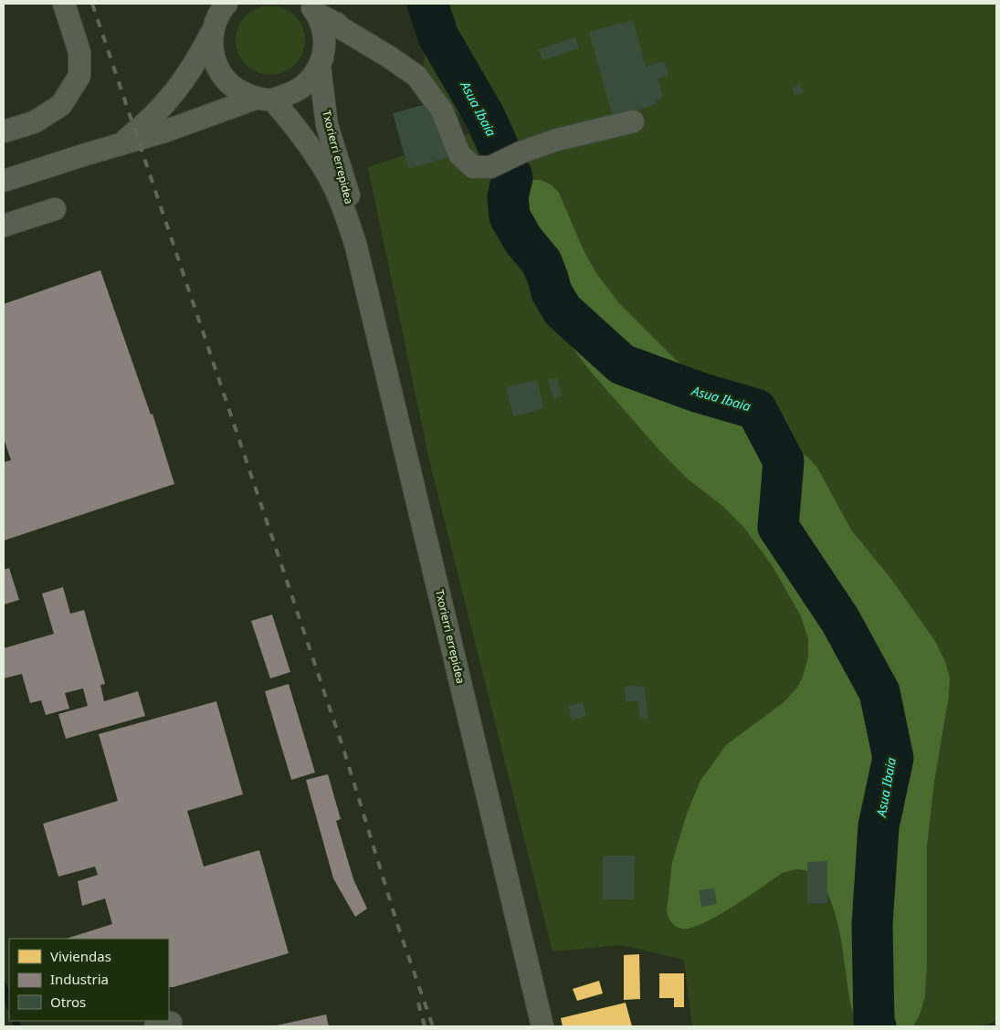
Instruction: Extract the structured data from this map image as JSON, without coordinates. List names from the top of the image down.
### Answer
{
  "streets": {
    "street": ["Txorierri errepidea"]
  },
  "water": ["Asua Ibaia"],
  "legend": ["Viviendas", "Industria", "Otros"]
}
